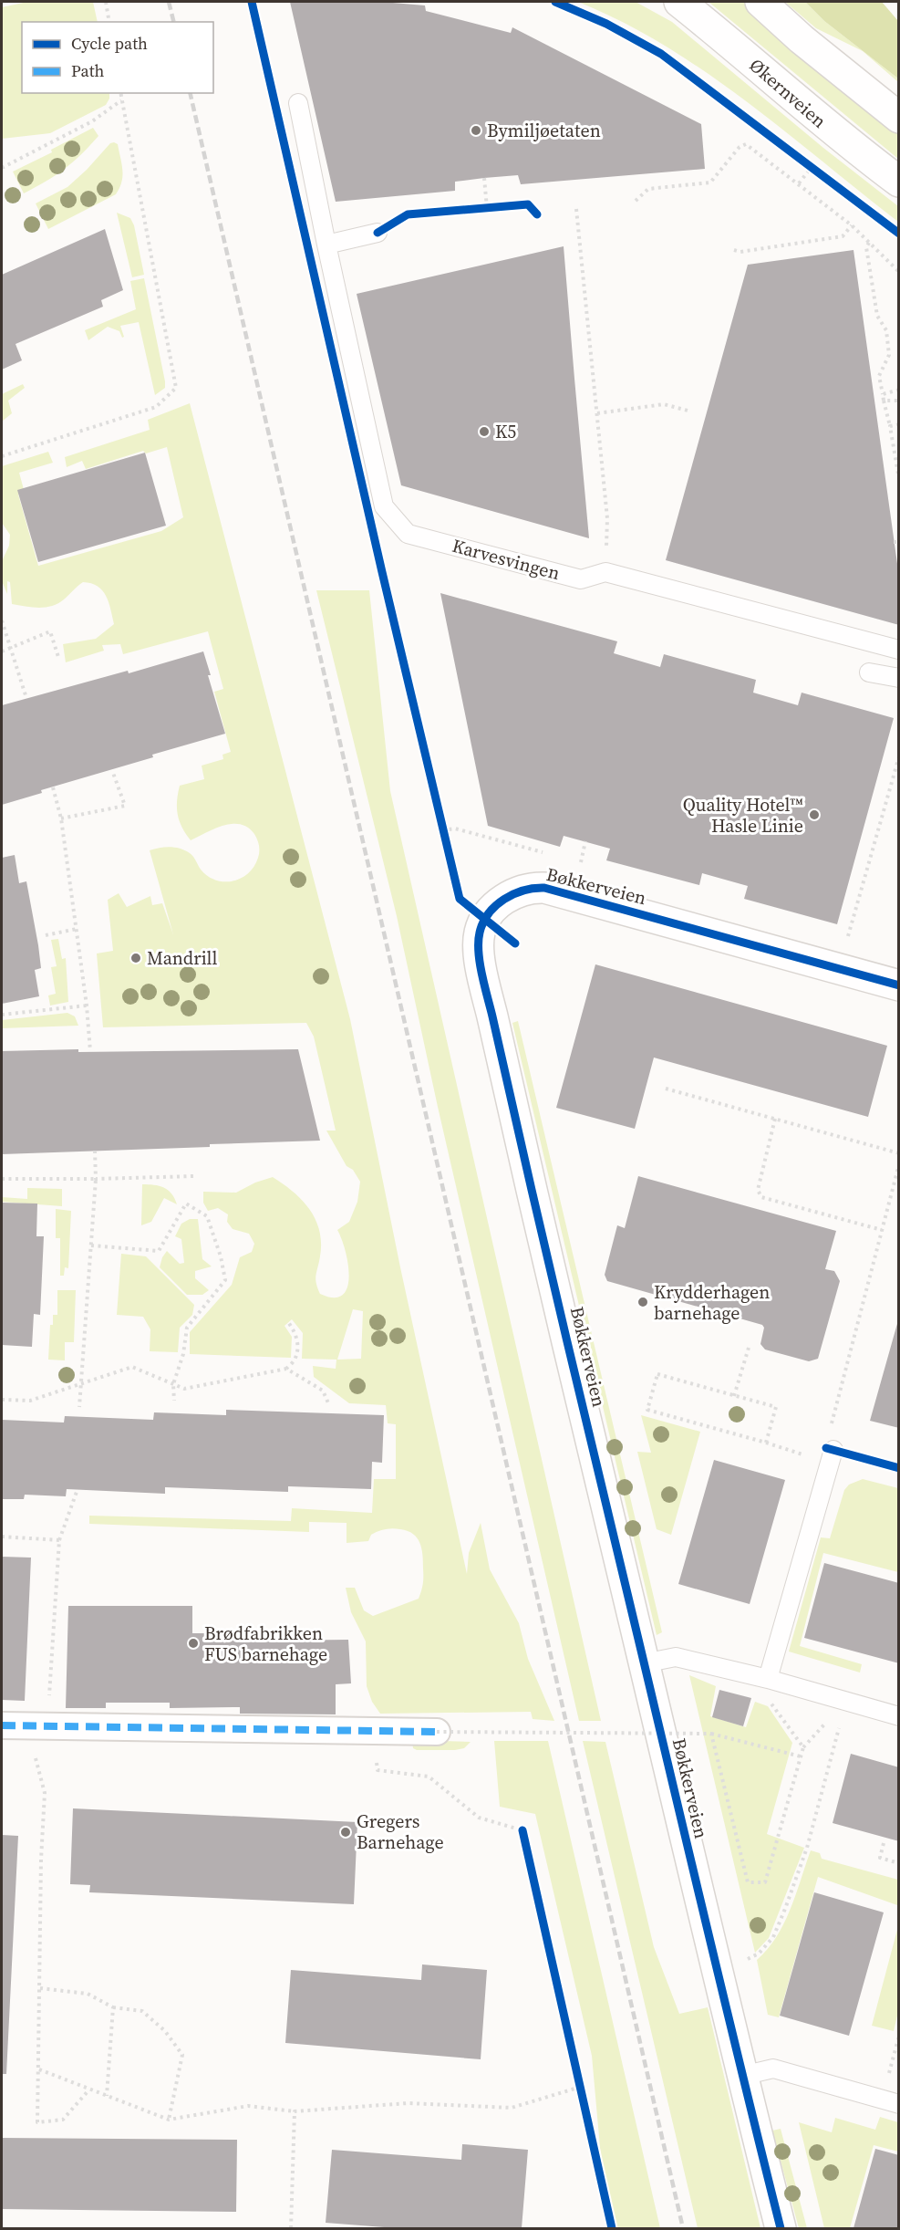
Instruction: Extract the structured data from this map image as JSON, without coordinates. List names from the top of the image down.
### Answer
{
  "streets": {
    "street": ["Økernveien", "Bøkkerveien"],
    "lane": ["Karvesvingen"]
  },
  "places": [
    "Bymiljøetaten",
    "K5",
    "Quality Hotel™ Hasle Linie",
    "Mandrill",
    "Krydderhagen barnehage",
    "Brødfabrikken FUS barnehage",
    "Gregers Barnehage"
  ],
  "legend": ["Cycle path", "Path"]
}
